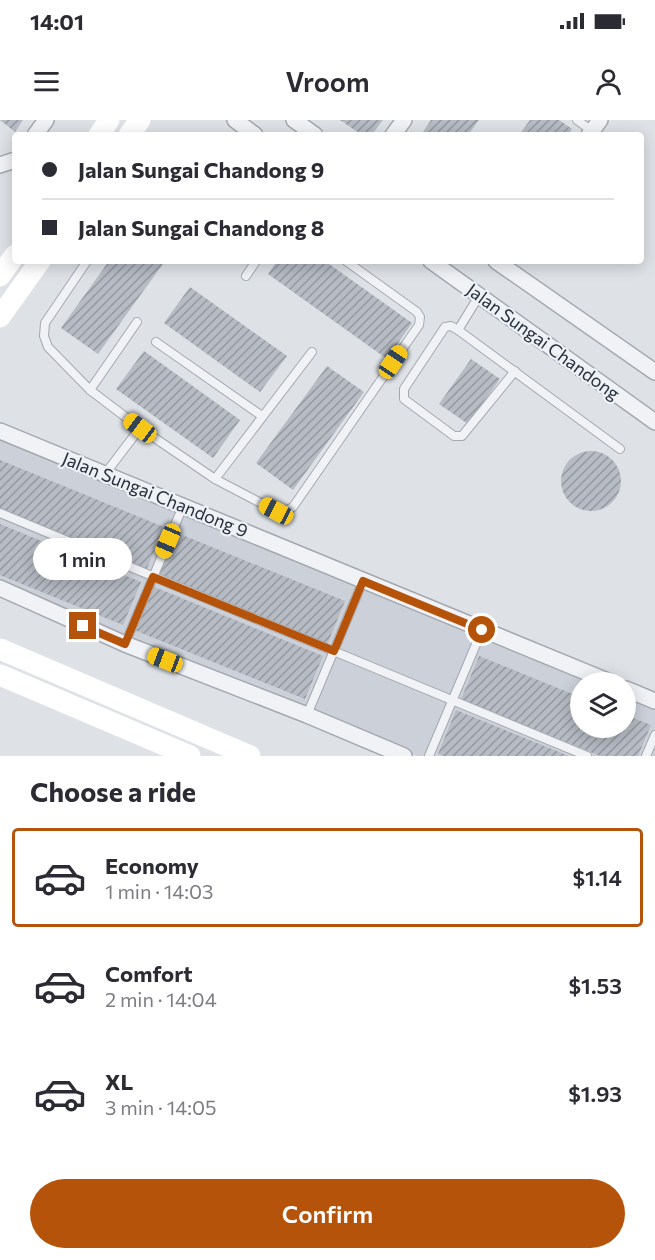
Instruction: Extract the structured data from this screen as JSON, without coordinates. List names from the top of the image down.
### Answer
{
  "streets": {
    "street": ["Jalan Sungai Chandong", "Jalan Sungai Chandong 9"]
  },
  "page": {
    "status": "14:01",
    "header": "Vroom",
    "banner": ["Jalan Sungai Chandong 9", "Jalan Sungai Chandong 8"],
    "bubble": "1 min",
    "heading": "Choose a ride",
    "list": [
      {
        "name": "Economy",
        "note": "1 min · 14:03",
        "value": "$1.14"
      },
      {
        "name": "Comfort",
        "note": "2 min · 14:04",
        "value": "$1.53"
      },
      {
        "name": "XL",
        "note": "3 min · 14:05",
        "value": "$1.93"
      }
    ],
    "buttons": "Confirm"
  }
}
